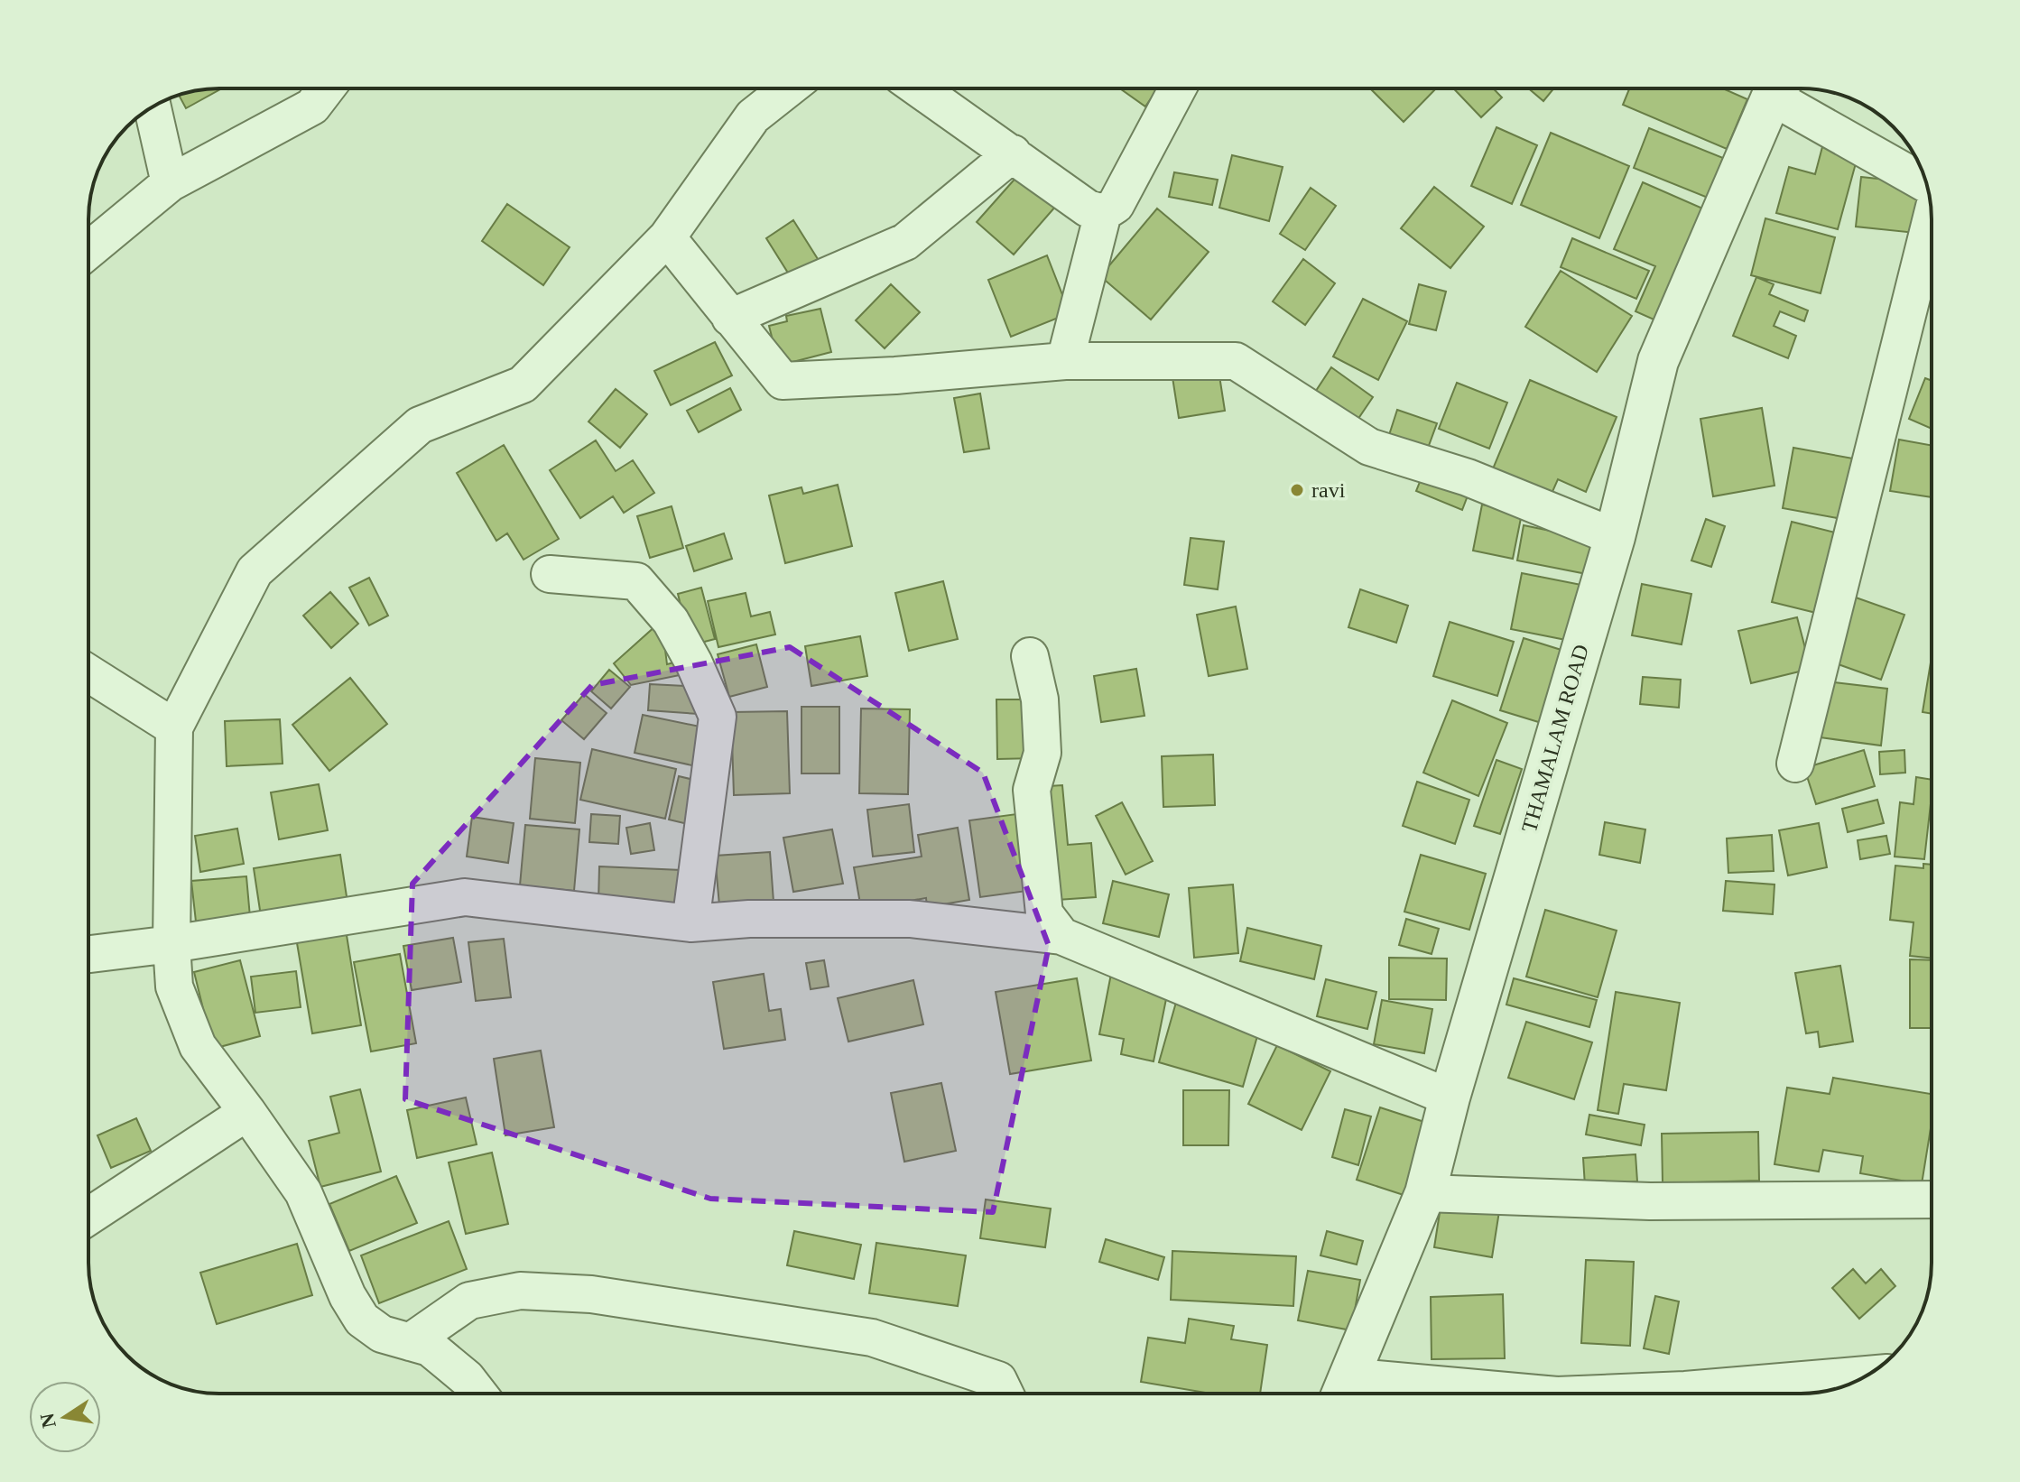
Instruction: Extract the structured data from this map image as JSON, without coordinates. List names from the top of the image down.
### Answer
{
  "streets": {
    "street": ["THAMALAM ROAD"]
  },
  "places": ["ravi"],
  "north": "left"
}
